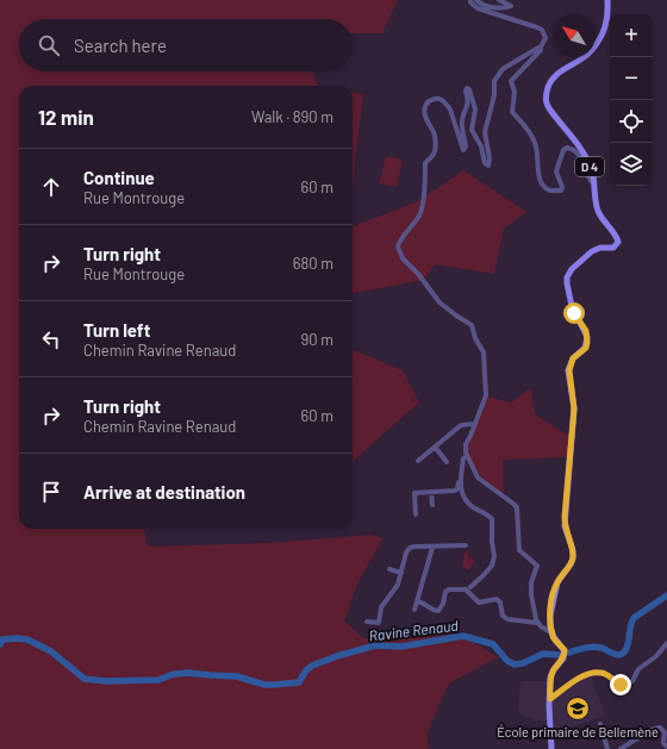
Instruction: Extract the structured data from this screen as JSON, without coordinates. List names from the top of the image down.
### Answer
{
  "streets": {
    "main road": ["D 4"]
  },
  "water": ["Ravine Renaud"],
  "places": {
    "school or university": ["École primaire de Bellemène"]
  },
  "north": "top left",
  "page": {
    "map_buttons": ["+", "−"],
    "search": "Search here",
    "heading": ["12 min", "Walk · 890 m"],
    "list": [
      ["Continue", "Rue Montrouge", "60 m"],
      ["Turn right", "Rue Montrouge", "680 m"],
      ["Turn left", "Chemin Ravine Renaud", "90 m"],
      ["Turn right", "Chemin Ravine Renaud", "60 m"],
      "Arrive at destination"
    ]
  }
}
